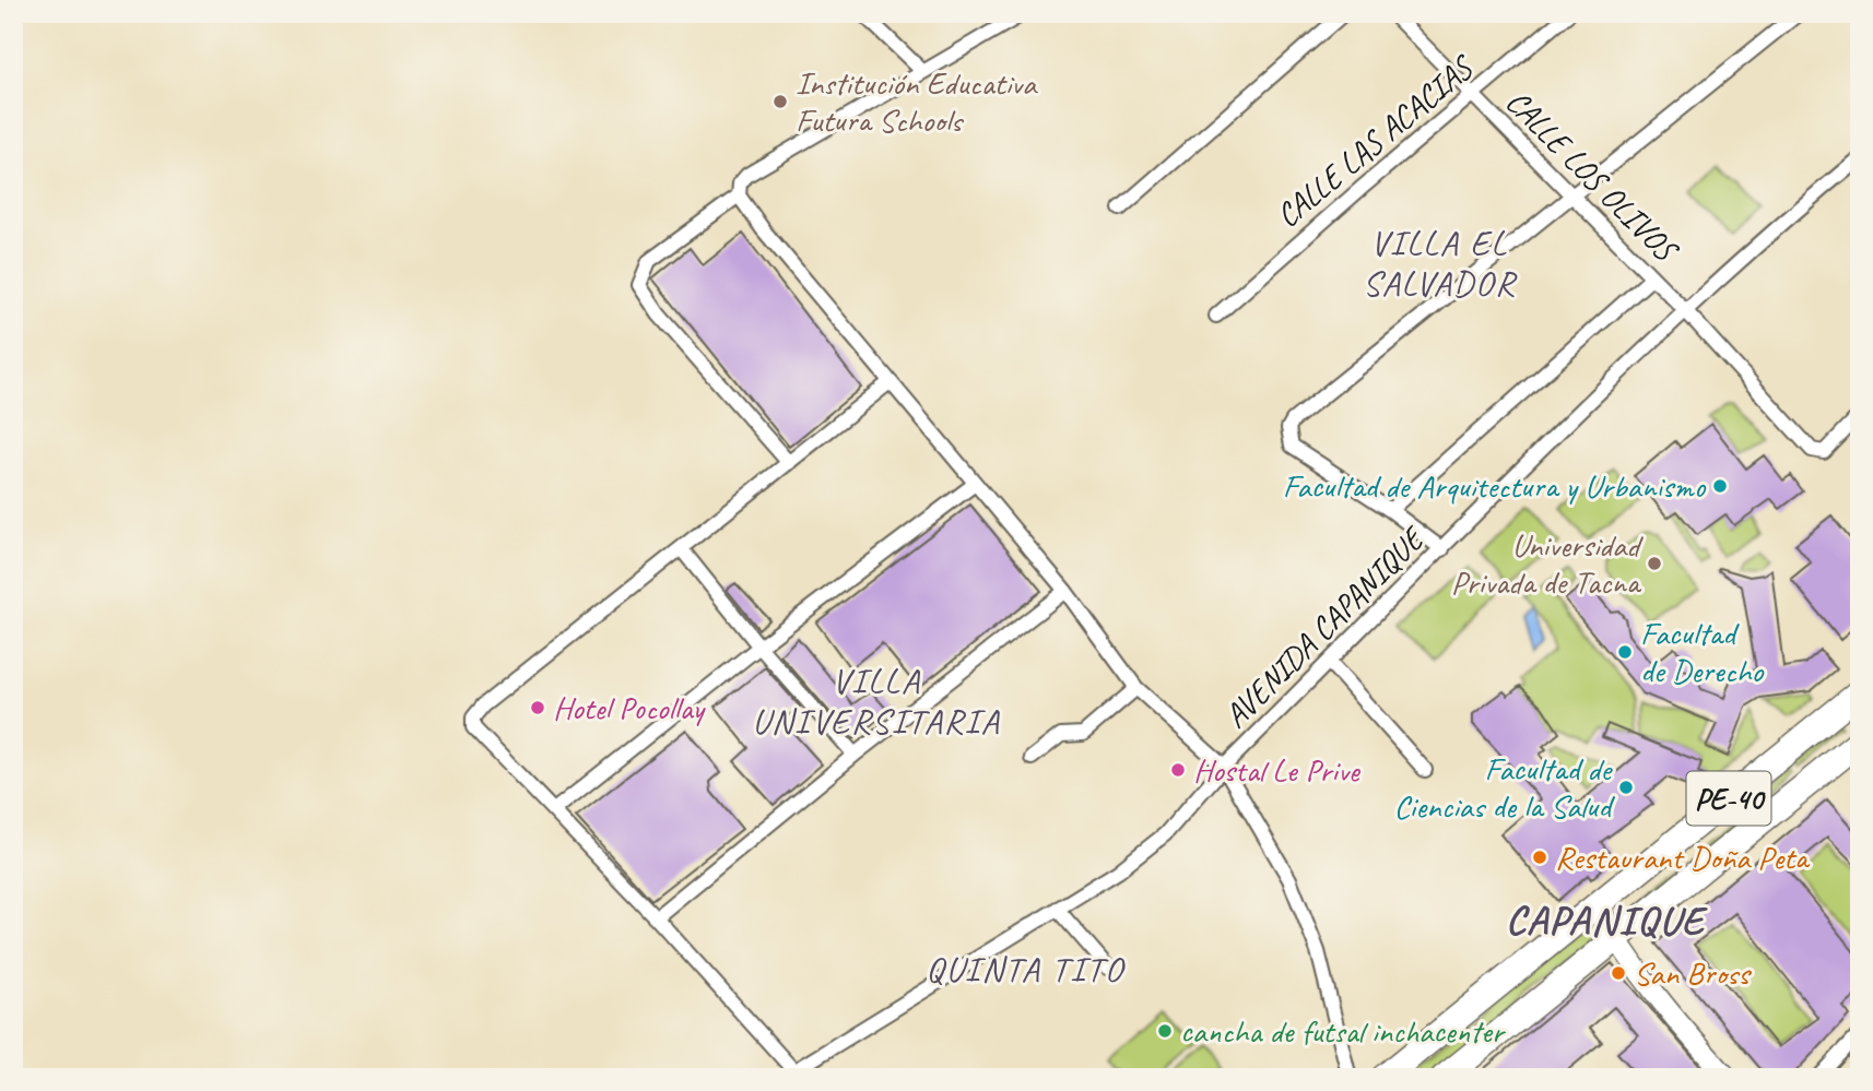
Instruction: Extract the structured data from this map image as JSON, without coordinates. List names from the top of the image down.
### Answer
{
  "streets": {
    "highway": ["PE-40"],
    "street": ["CALLE LAS ACACIAS", "CALLE LOS OLIVOS", "AVENIDA CAPANIQUE"]
  },
  "crossings": [
    ["CALLE LAS ACACIAS", "CALLE LOS OLIVOS"],
    ["CALLE LOS OLIVOS", "AVENIDA CAPANIQUE"]
  ],
  "districts": [
    "VILLA EL SALVADOR",
    "VILLA UNIVERSITARIA",
    "CAPANIQUE",
    "QUINTA TITO"
  ],
  "places": [
    "Institución Educativa Futura Schools",
    "Facultad de Arquitectura y Urbanismo",
    "Universidad Privada de Tacna",
    "Facultad de Derecho",
    "Hotel Pocollay",
    "Hostal Le Prive",
    "Facultad de Ciencias de la Salud",
    "Restaurant Doña Peta",
    "San Bross",
    "cancha de futsal inchacenter"
  ]
}
